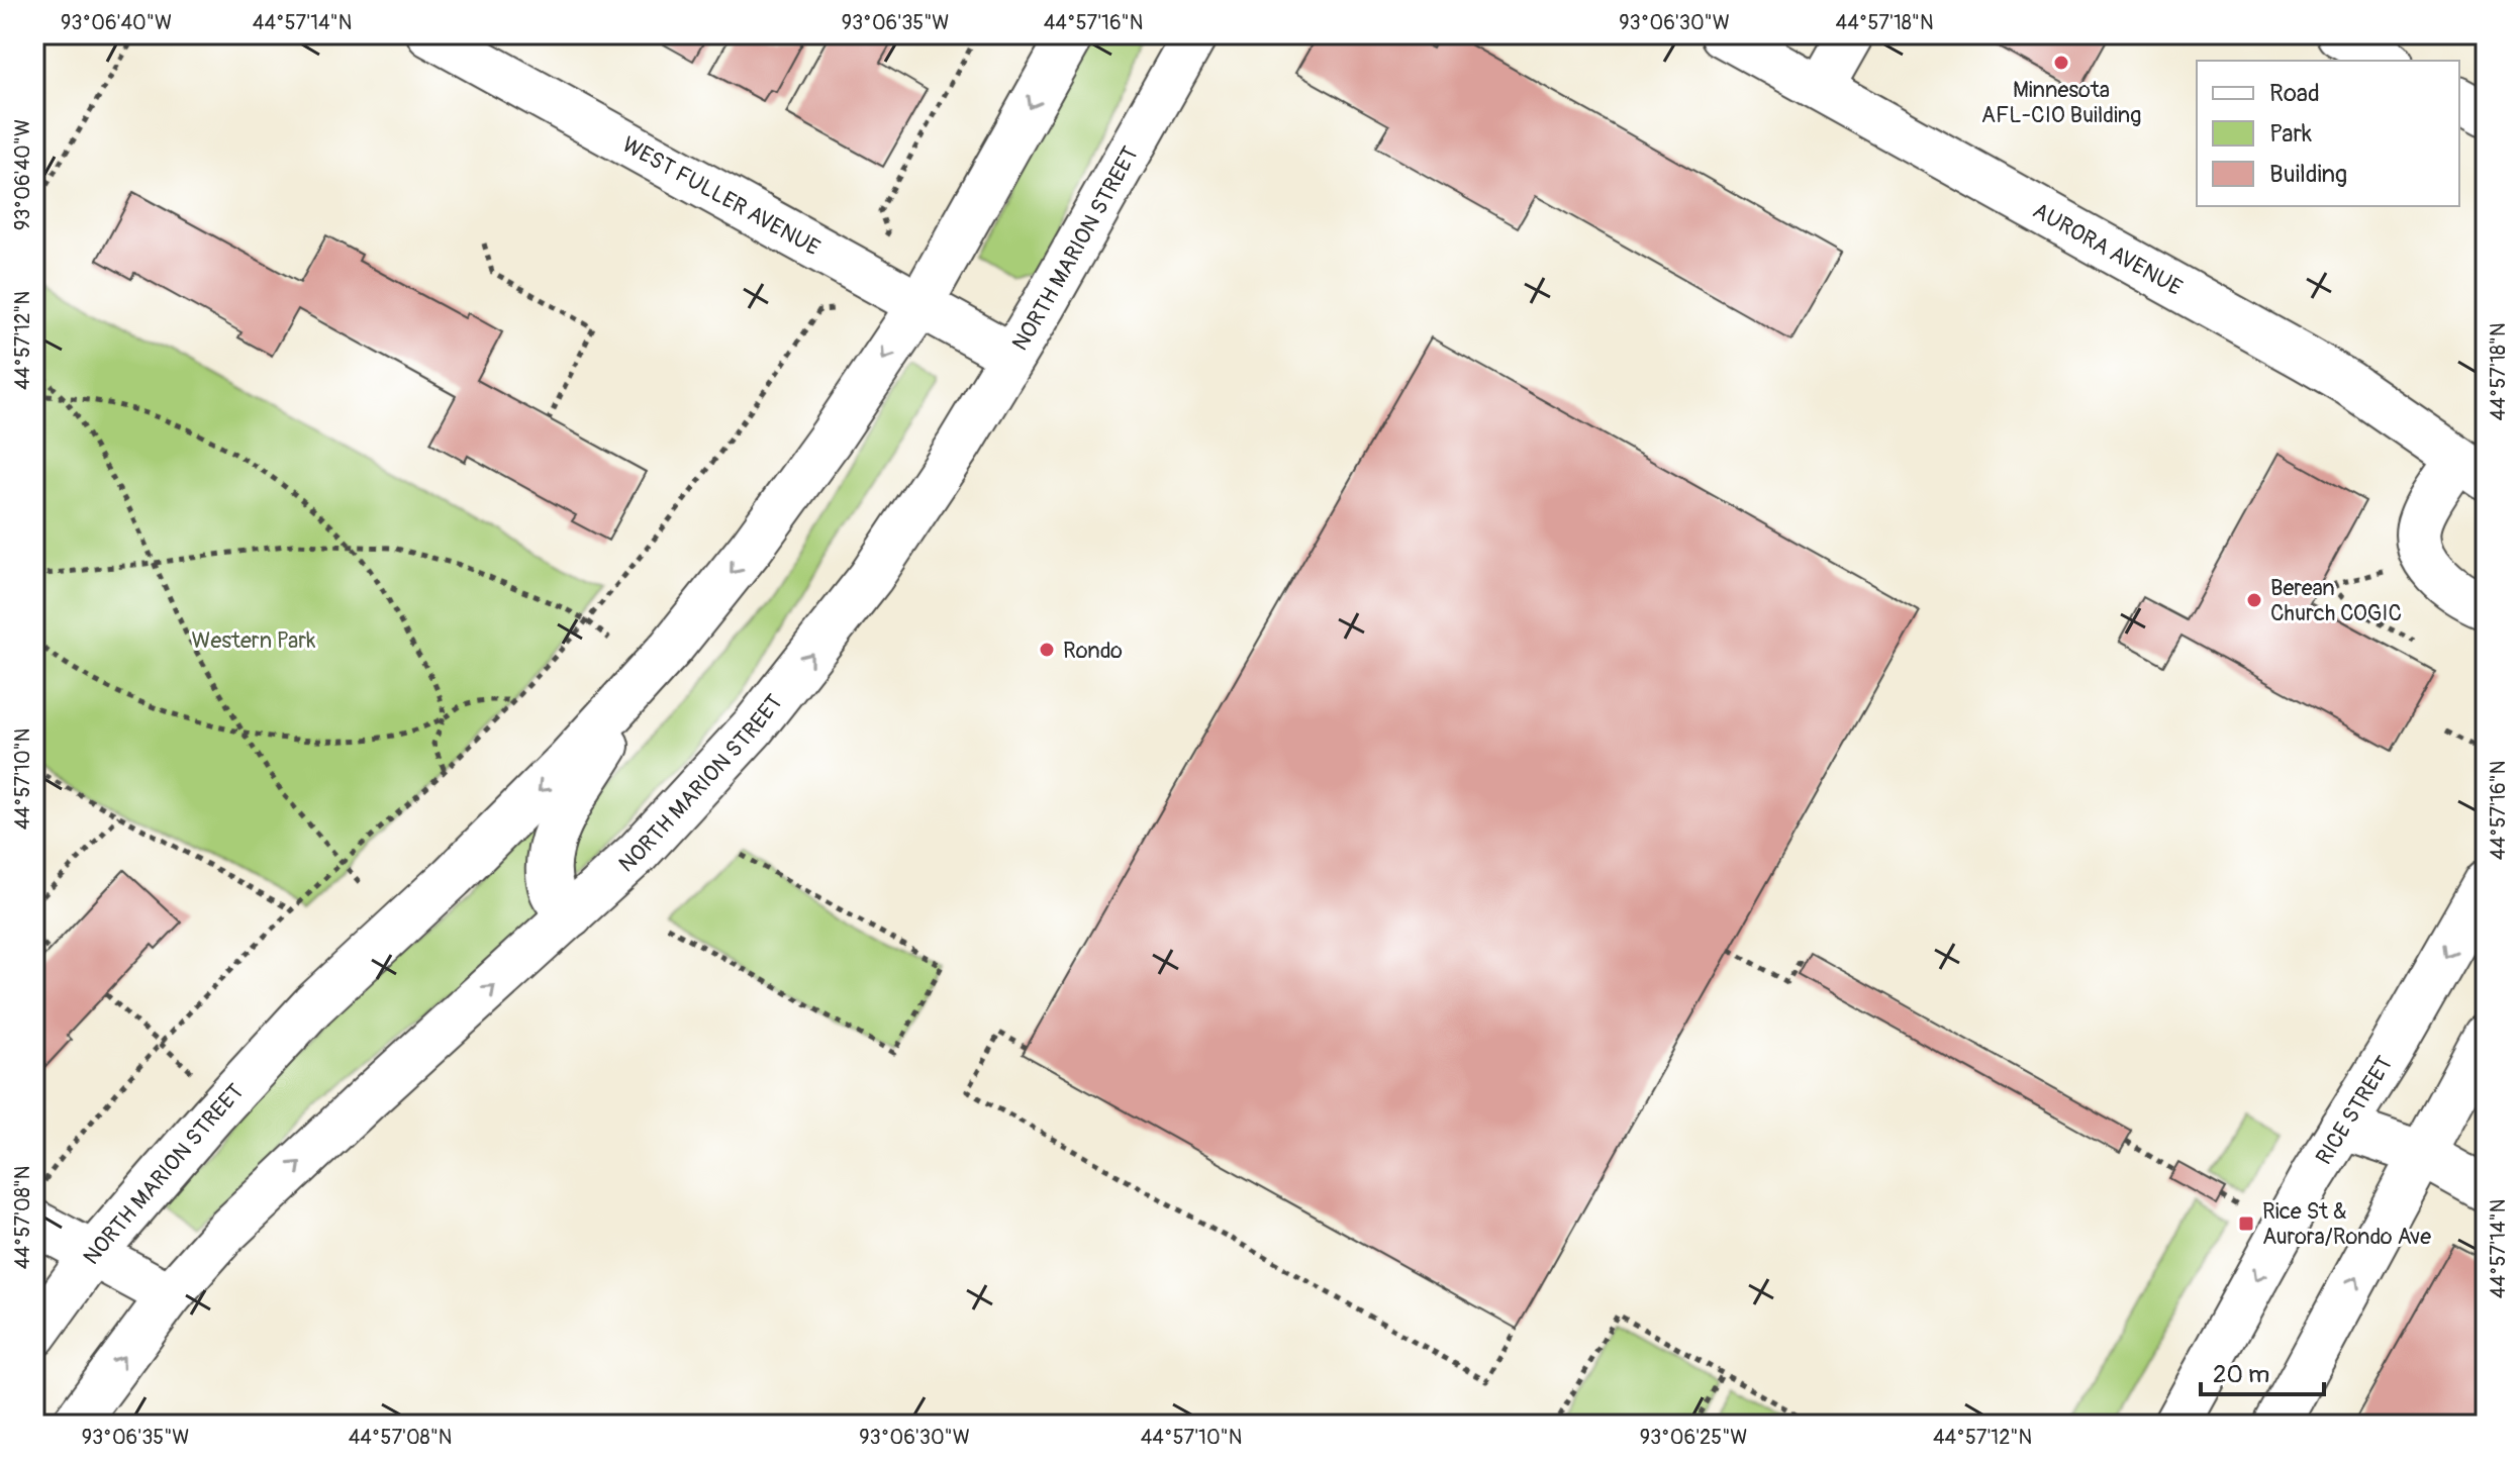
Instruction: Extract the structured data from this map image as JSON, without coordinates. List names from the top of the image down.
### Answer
{
  "streets": {
    "main road": [
      "WEST FULLER AVENUE",
      "NORTH MARION STREET",
      "AURORA AVENUE",
      "RICE STREET"
    ]
  },
  "crossings": [
    ["WEST FULLER AVENUE", "NORTH MARION STREET"]
  ],
  "parks": ["Western Park"],
  "places": {
    "other": ["Minnesota AFL-CIO Building", "Berean Church COGIC", "Rondo"],
    "transit": ["Rice St & Aurora/Rondo Ave"]
  },
  "legend": ["Road", "Park", "Building"],
  "scale_bar": "20 m",
  "coordinates": [
    "93°06'40\"W",
    "44°57'14\"N",
    "93°06'35\"W",
    "44°57'16\"N",
    "93°06'30\"W",
    "44°57'18\"N",
    "44°57'12\"N",
    "44°57'10\"N",
    "44°57'08\"N",
    "93°06'25\"W"
  ]
}
